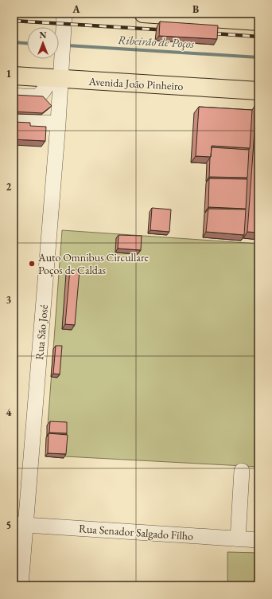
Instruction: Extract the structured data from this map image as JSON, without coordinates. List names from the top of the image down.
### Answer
{
  "streets": {
    "main road": ["Avenida João Pinheiro"],
    "street": ["Rua São José", "Rua Senador Salgado Filho"]
  },
  "crossings": [
    ["Avenida João Pinheiro", "Rua São José"],
    ["Rua São José", "Rua Senador Salgado Filho"]
  ],
  "water": ["Ribeirão de Poços"],
  "places": ["Auto Omnibus Circullare Poços de Caldas"],
  "north": "top",
  "grid": {
    "columns": ["A", "B"],
    "rows": [
      "1",
      "2",
      "3",
      "4",
      "5"
    ]
  }
}
